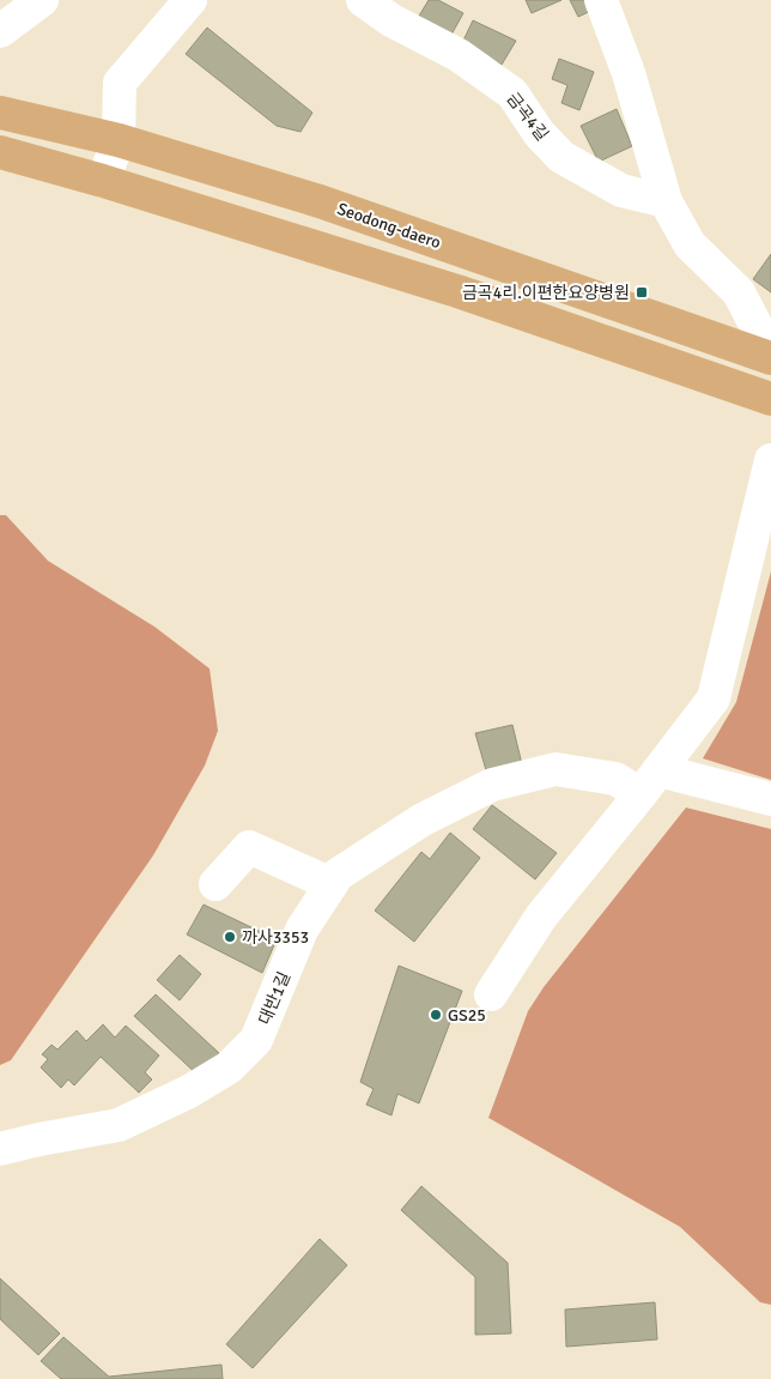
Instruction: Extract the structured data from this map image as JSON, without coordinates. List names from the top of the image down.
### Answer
{
  "streets": {
    "main road": ["Seodong-daero"],
    "street": ["금곡4길", "대반1길"]
  },
  "places": {
    "transit": ["금곡4리.이편한요양병원"],
    "other": ["까사3353", "GS25"]
  }
}
